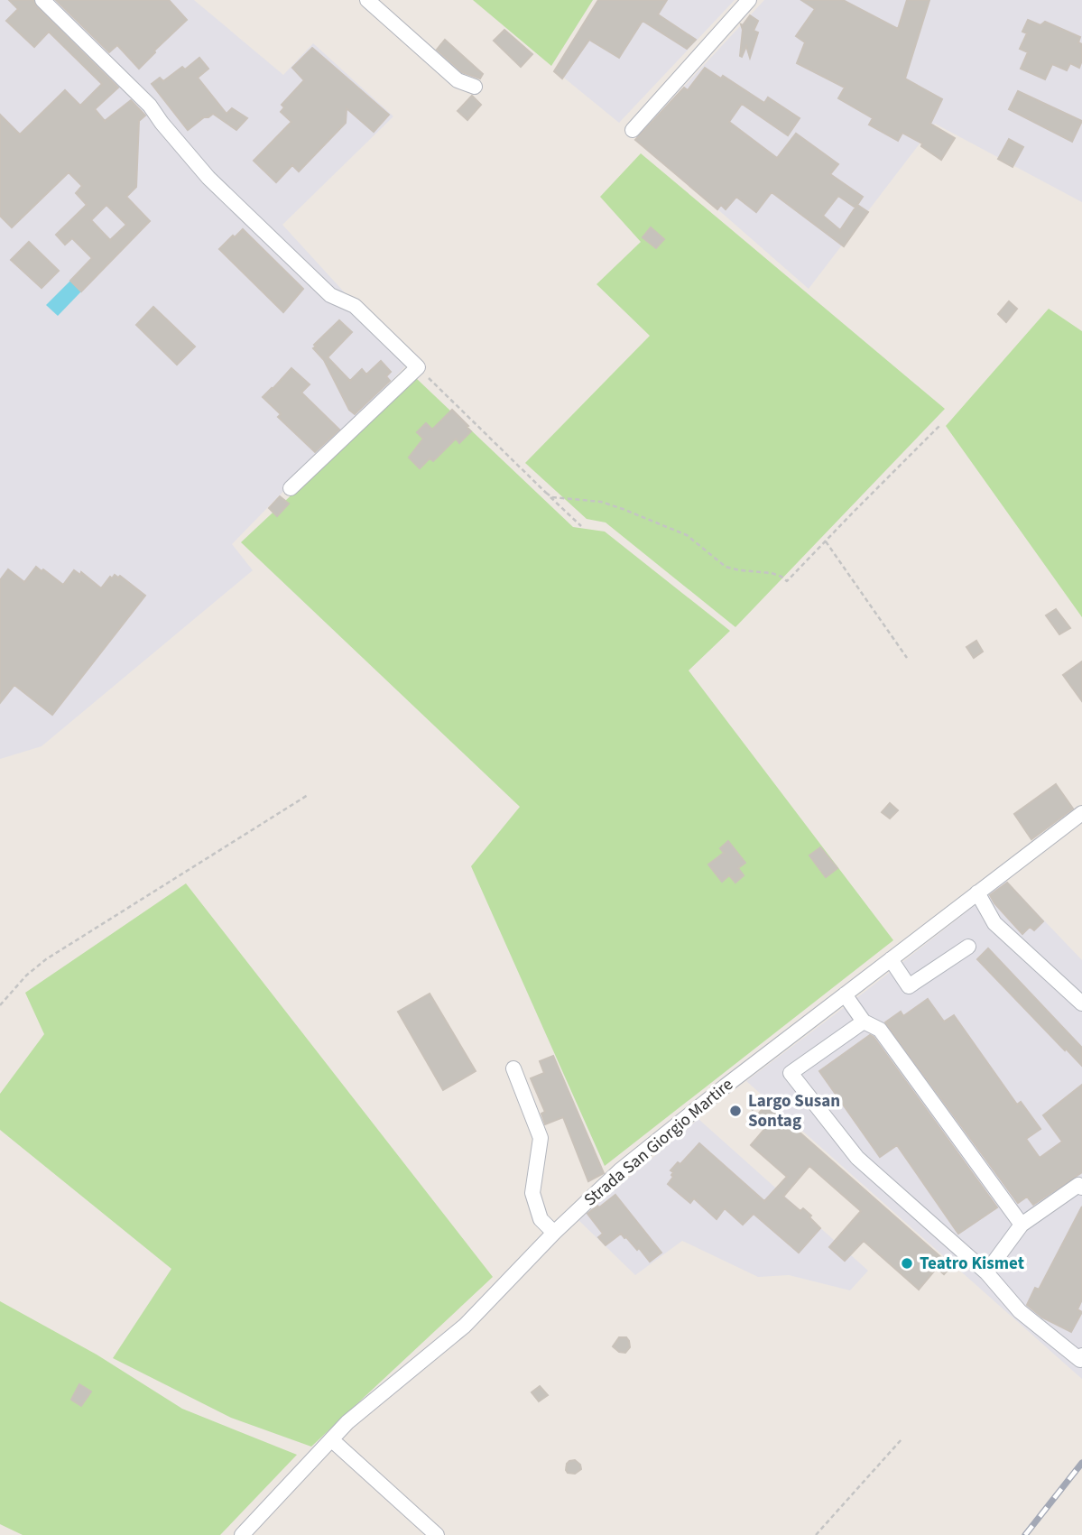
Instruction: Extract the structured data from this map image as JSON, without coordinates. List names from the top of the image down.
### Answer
{
  "streets": {
    "street": ["Strada San Giorgio Martire"]
  },
  "places": ["Largo Susan Sontag", "Teatro Kismet"]
}
